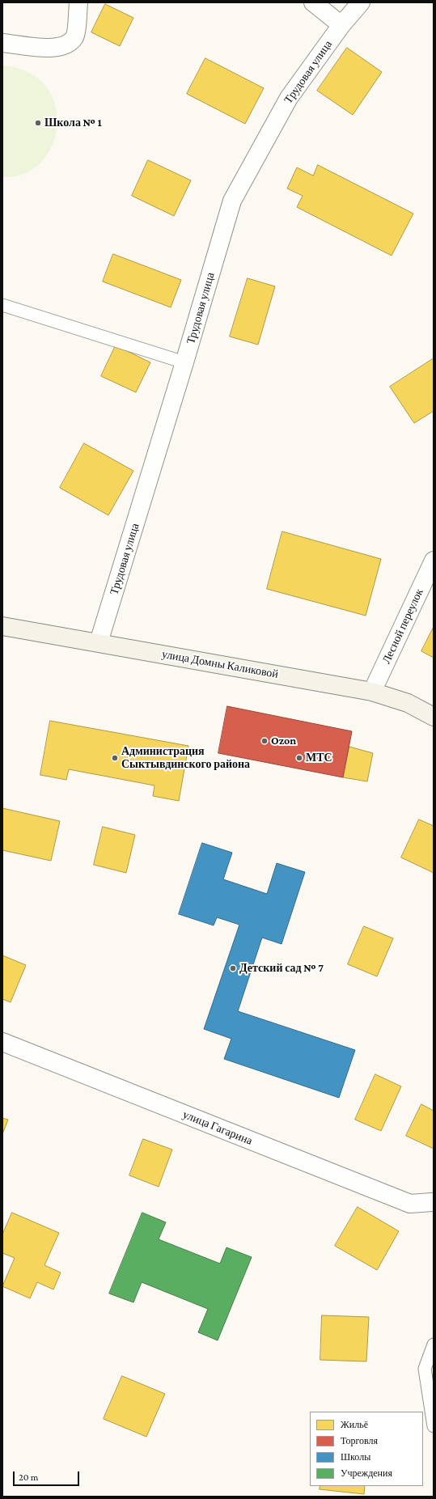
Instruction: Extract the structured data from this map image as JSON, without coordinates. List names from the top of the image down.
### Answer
{
  "streets": {
    "main road": ["улица Домны Каликовой"],
    "street": ["Трудовая улица", "Лесной переулок", "улица Гагарина"]
  },
  "crossings": [
    ["Трудовая улица", "улица Домны Каликовой"],
    ["Лесной переулок", "улица Домны Каликовой"]
  ],
  "places": [
    "Школа № 1",
    "Ozon",
    "Администрация Сыктывдинского района",
    "МТС",
    "Детский сад № 7"
  ],
  "legend": [
    "Жильё",
    "Торговля",
    "Школы",
    "Учреждения"
  ],
  "scale_bar": "20 m"
}
